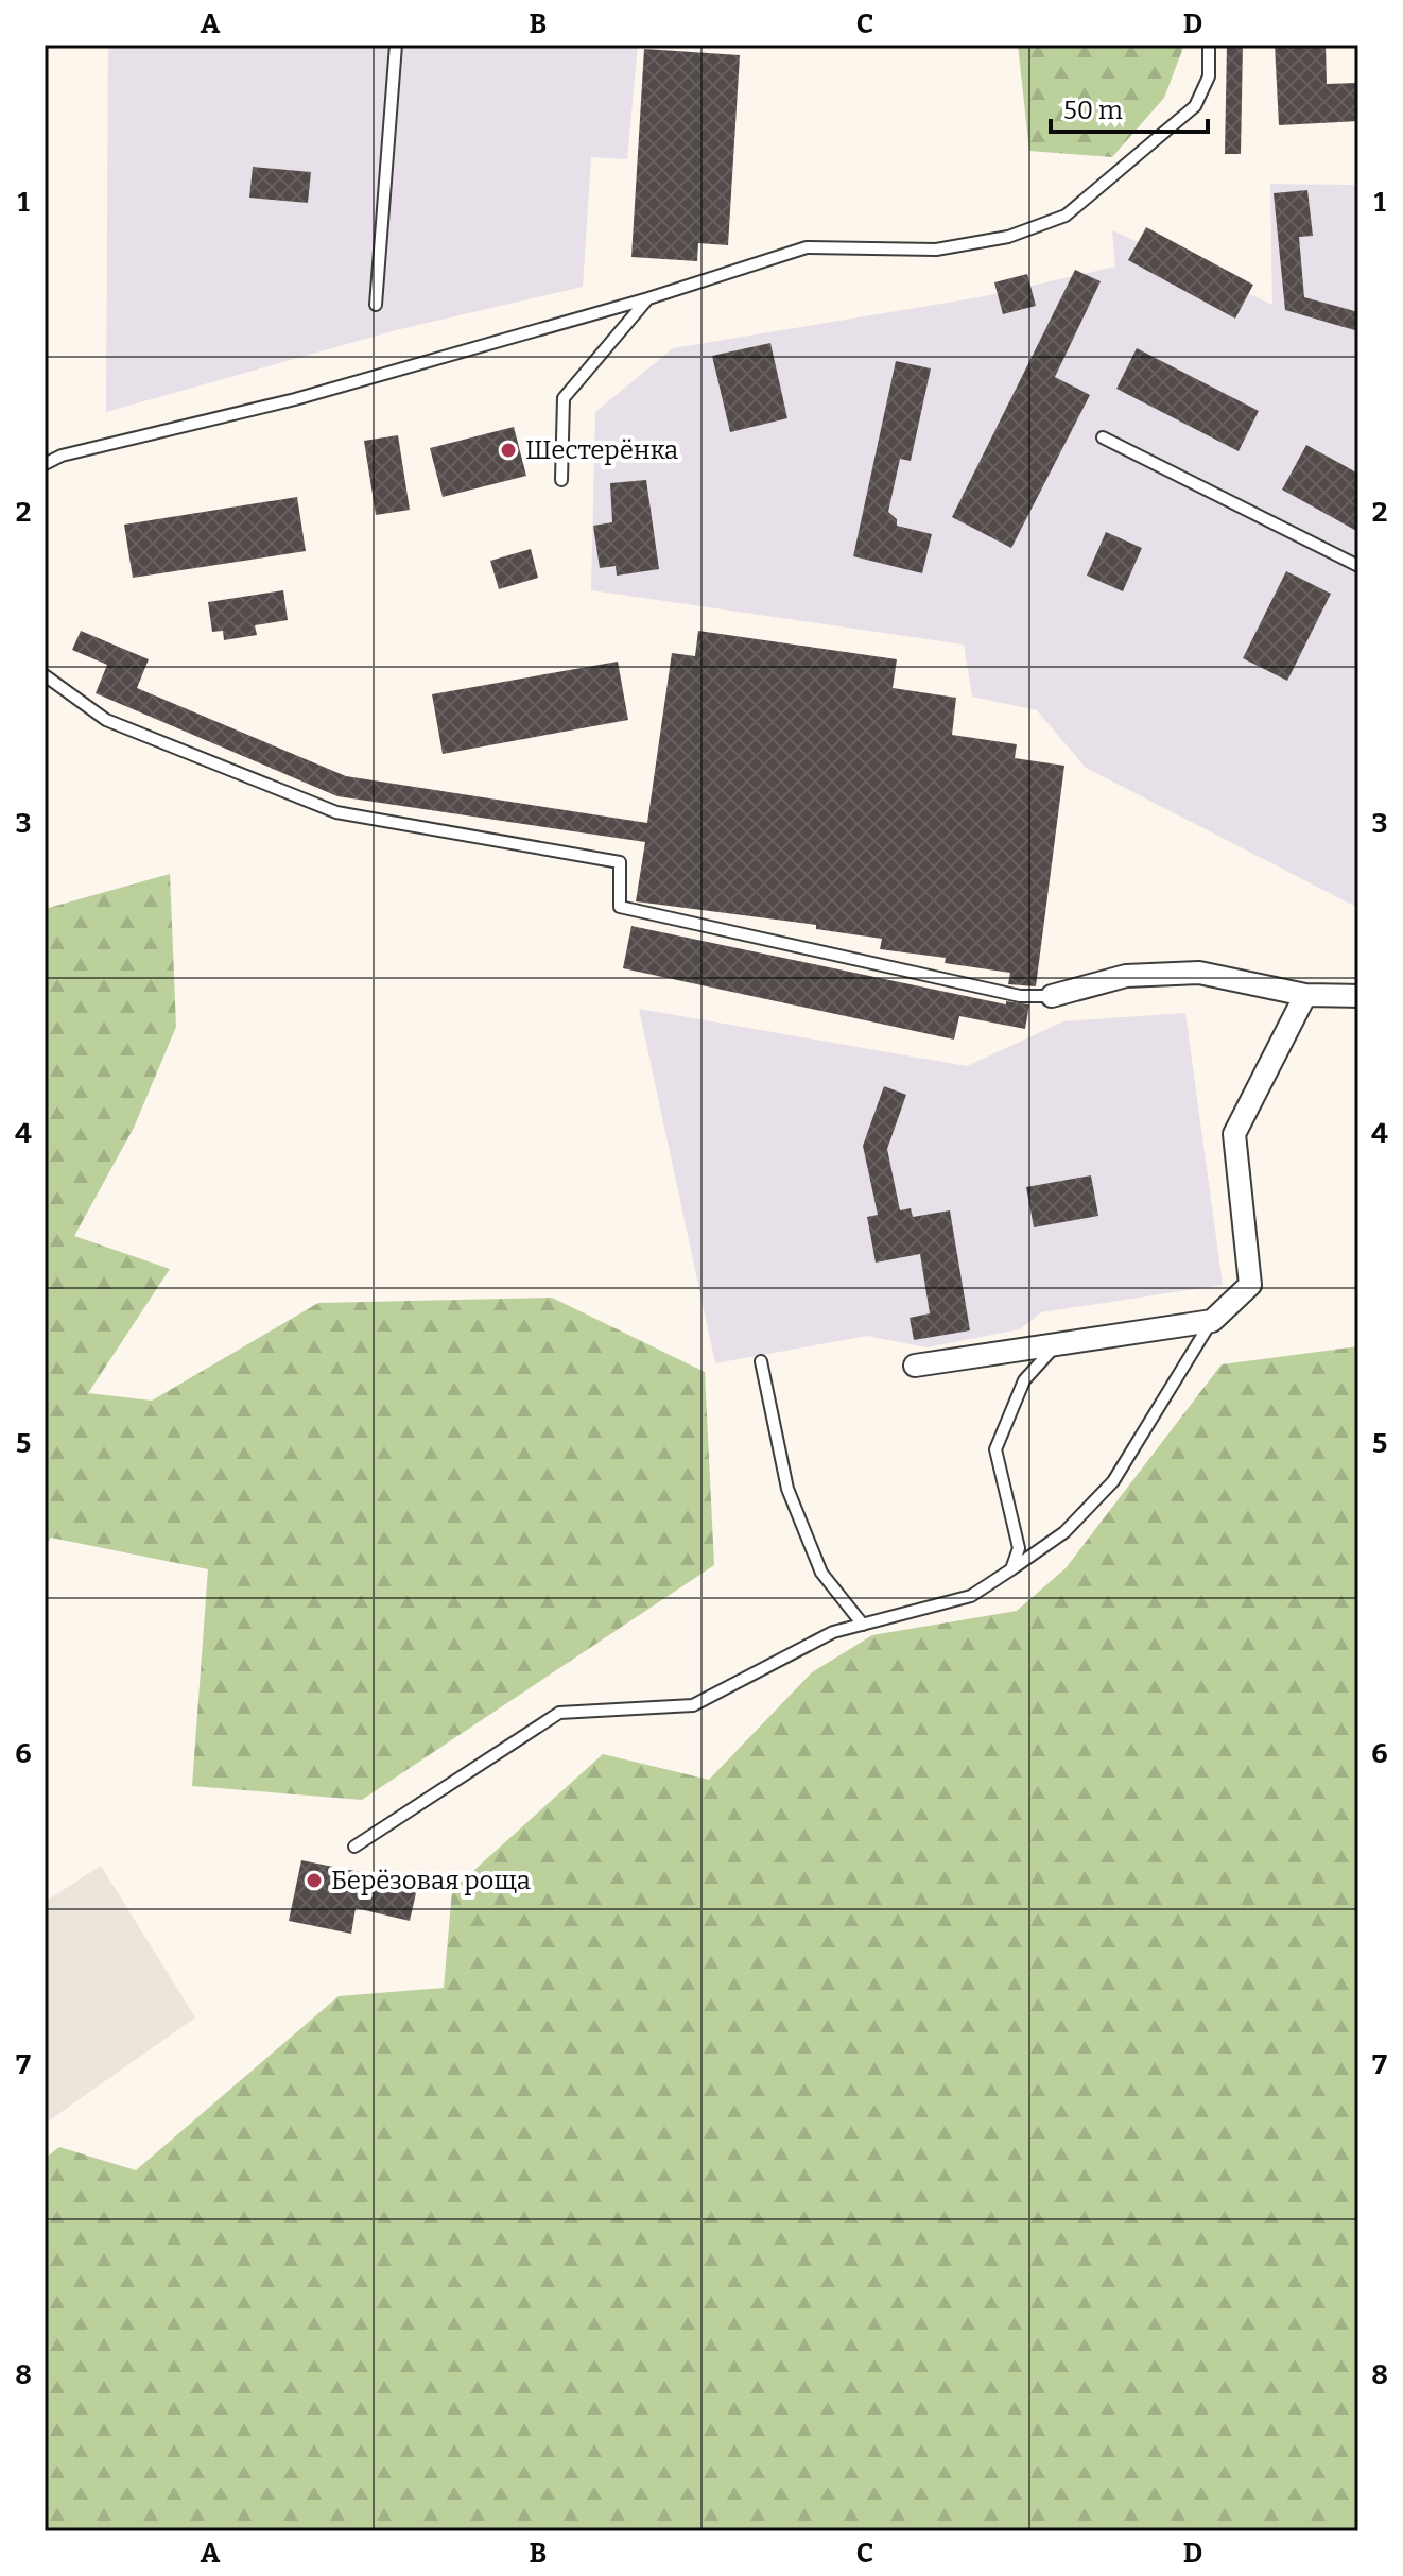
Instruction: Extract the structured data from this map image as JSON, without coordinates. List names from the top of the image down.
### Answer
{
  "places": ["Шестерёнка", "Берёзовая роща"],
  "scale_bar": "50 m",
  "grid": {
    "columns": [
      "A",
      "B",
      "C",
      "D"
    ],
    "rows": [
      "1",
      "2",
      "3",
      "4",
      "5",
      "6",
      "7",
      "8"
    ]
  }
}
